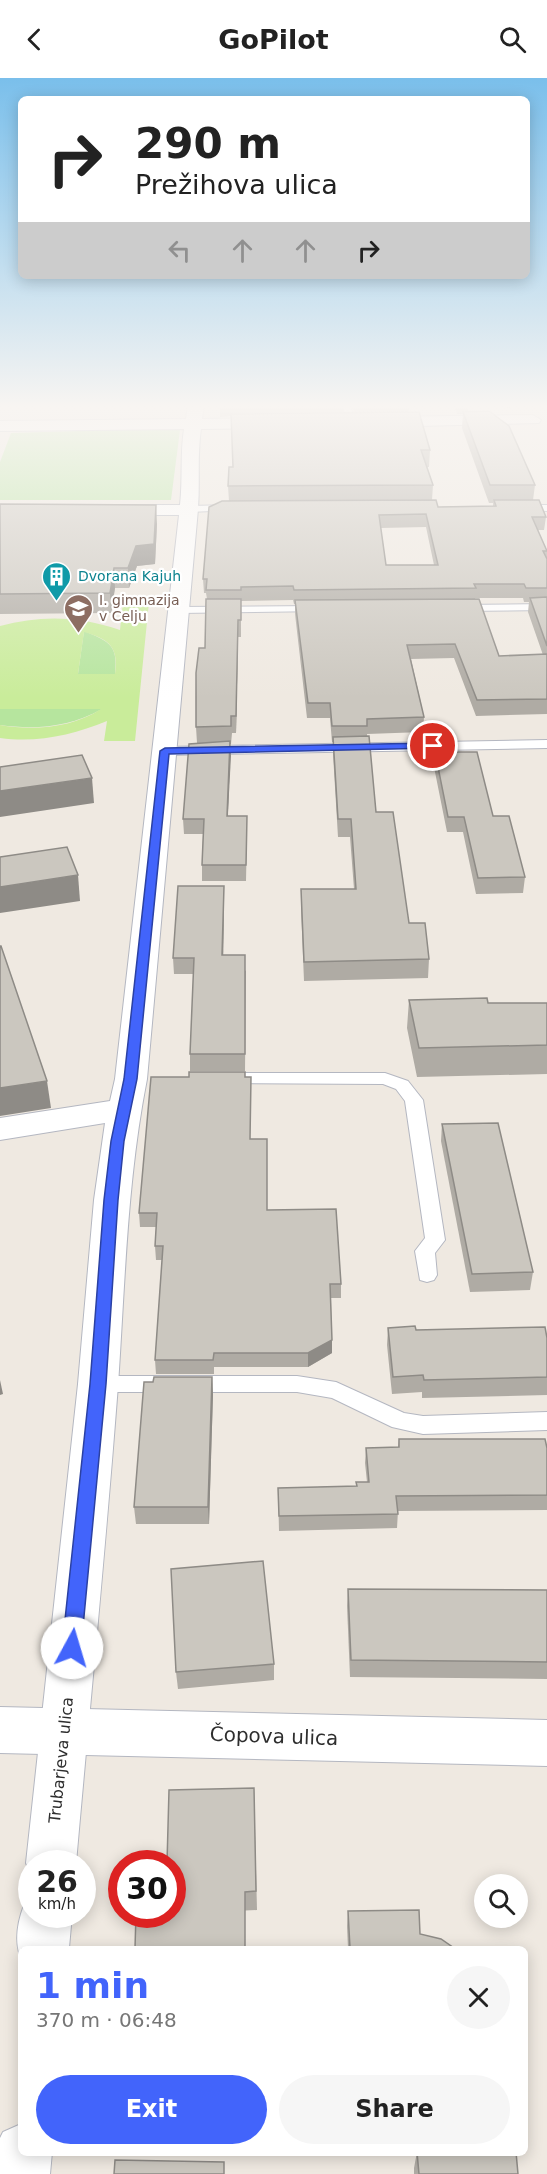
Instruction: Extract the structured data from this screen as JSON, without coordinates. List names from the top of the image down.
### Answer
{
  "streets": {
    "street": ["Čopova ulica", "Trubarjeva ulica"]
  },
  "crossings": [
    ["Čopova ulica", "Trubarjeva ulica"]
  ],
  "places": {
    "building": ["Dvorana Kajuh"],
    "school or university": ["I. gimnazija v Celju"]
  },
  "page": {
    "header": "GoPilot",
    "turn": ["290 m", "Prežihova ulica"],
    "speed": "26 km/h",
    "limit": "30",
    "heading": ["1 min", "370 m · 06:48"],
    "buttons": ["Exit", "Share"]
  }
}
